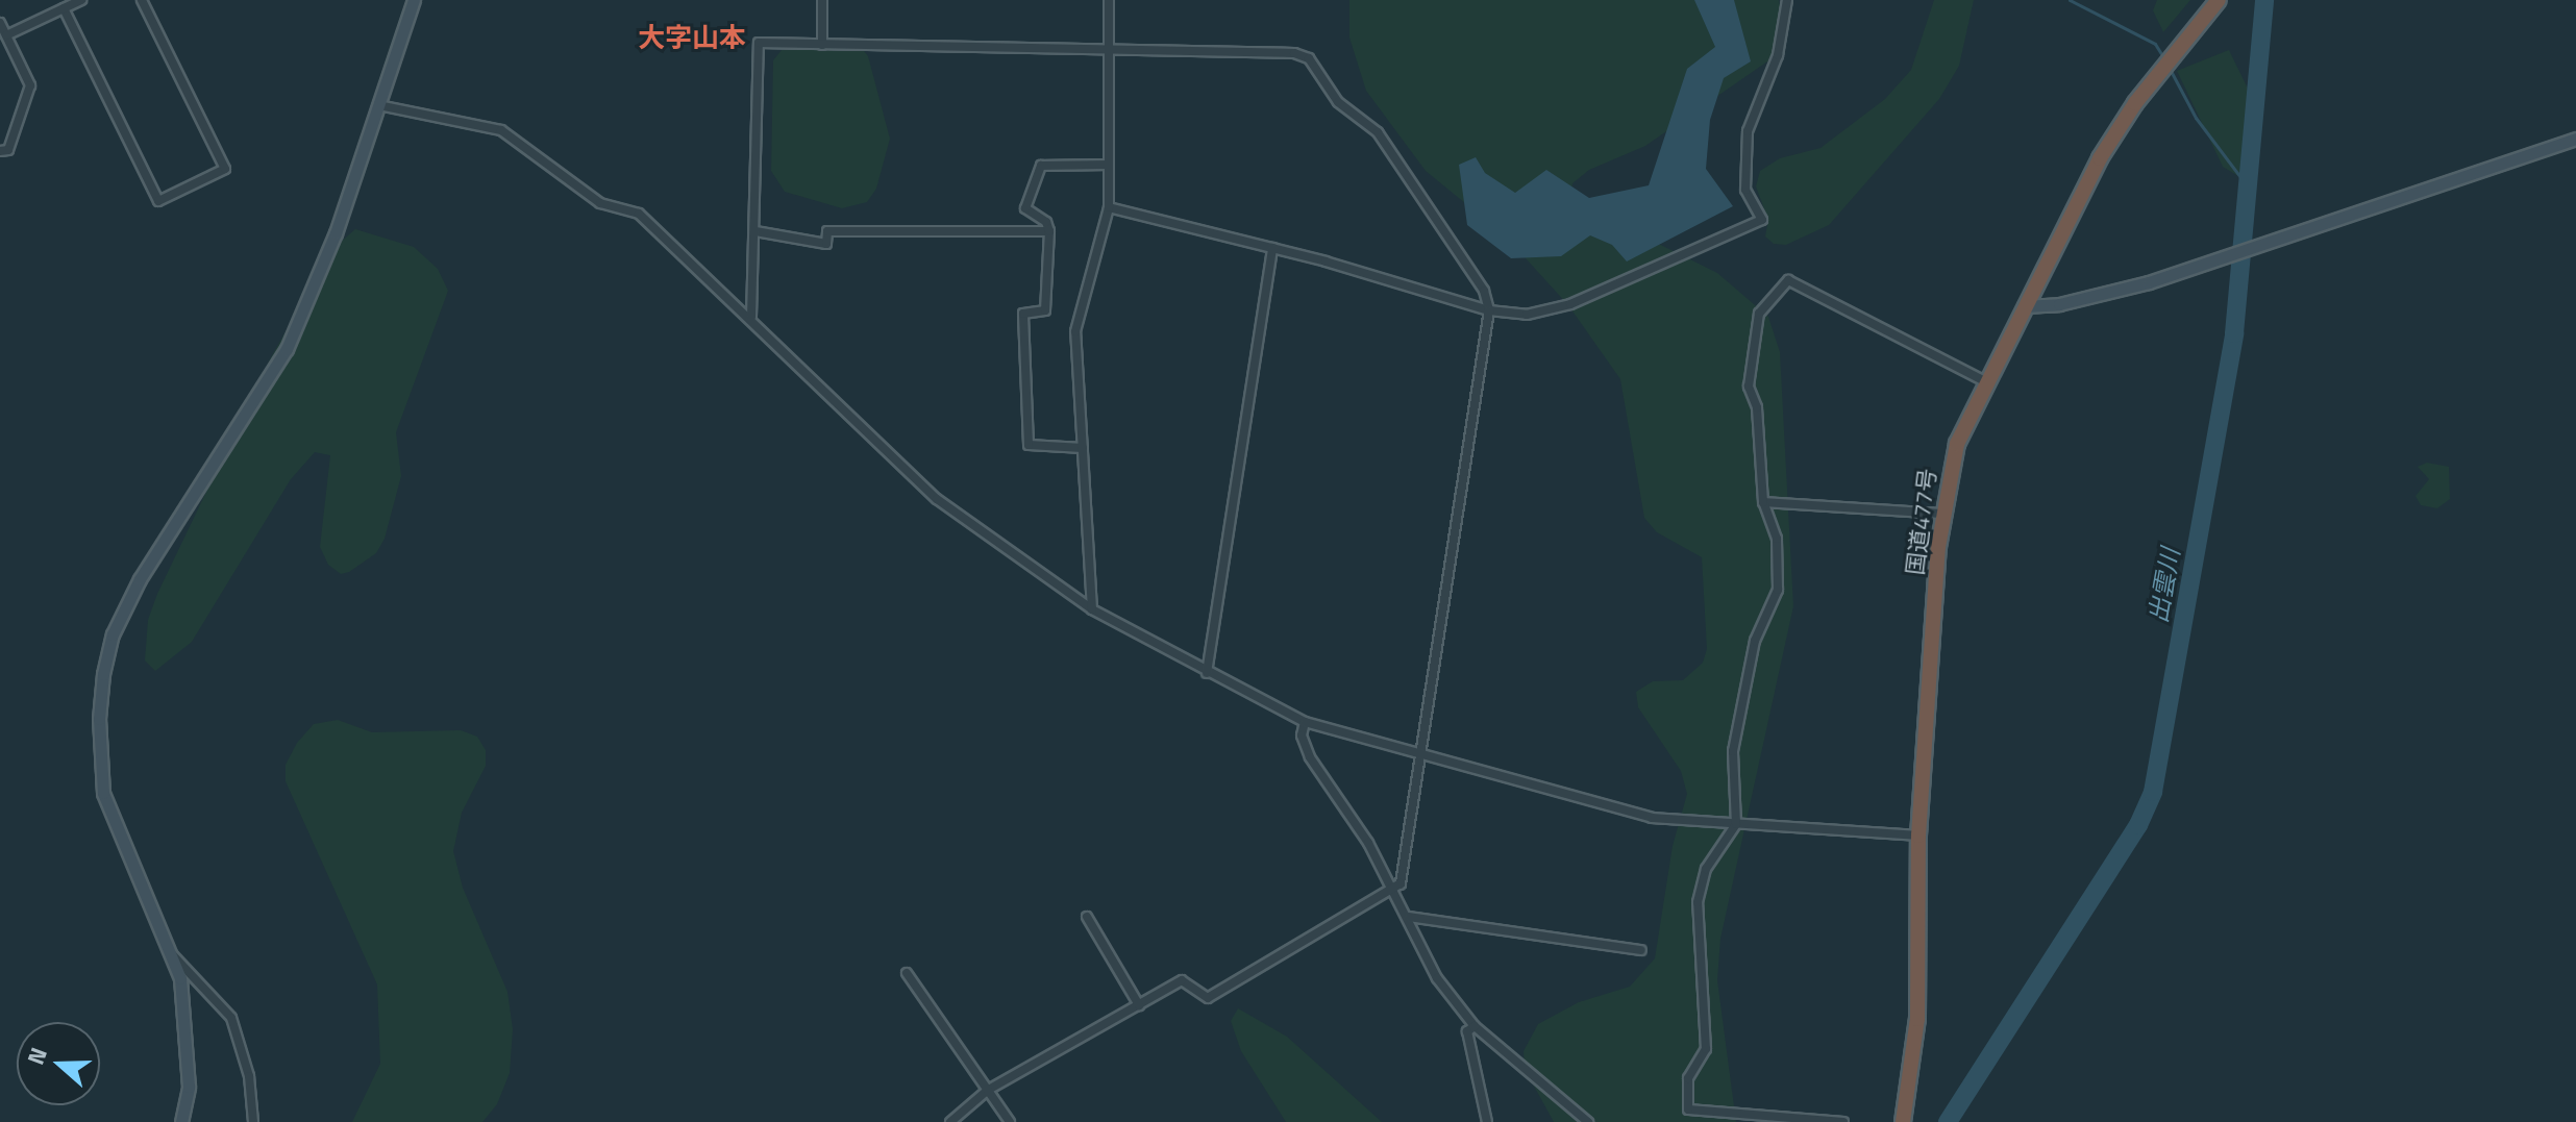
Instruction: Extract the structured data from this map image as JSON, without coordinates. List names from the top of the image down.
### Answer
{
  "streets": {
    "highway": ["国道477号"]
  },
  "districts": ["大字山本"],
  "water": ["出雲川"],
  "north": "left"
}
